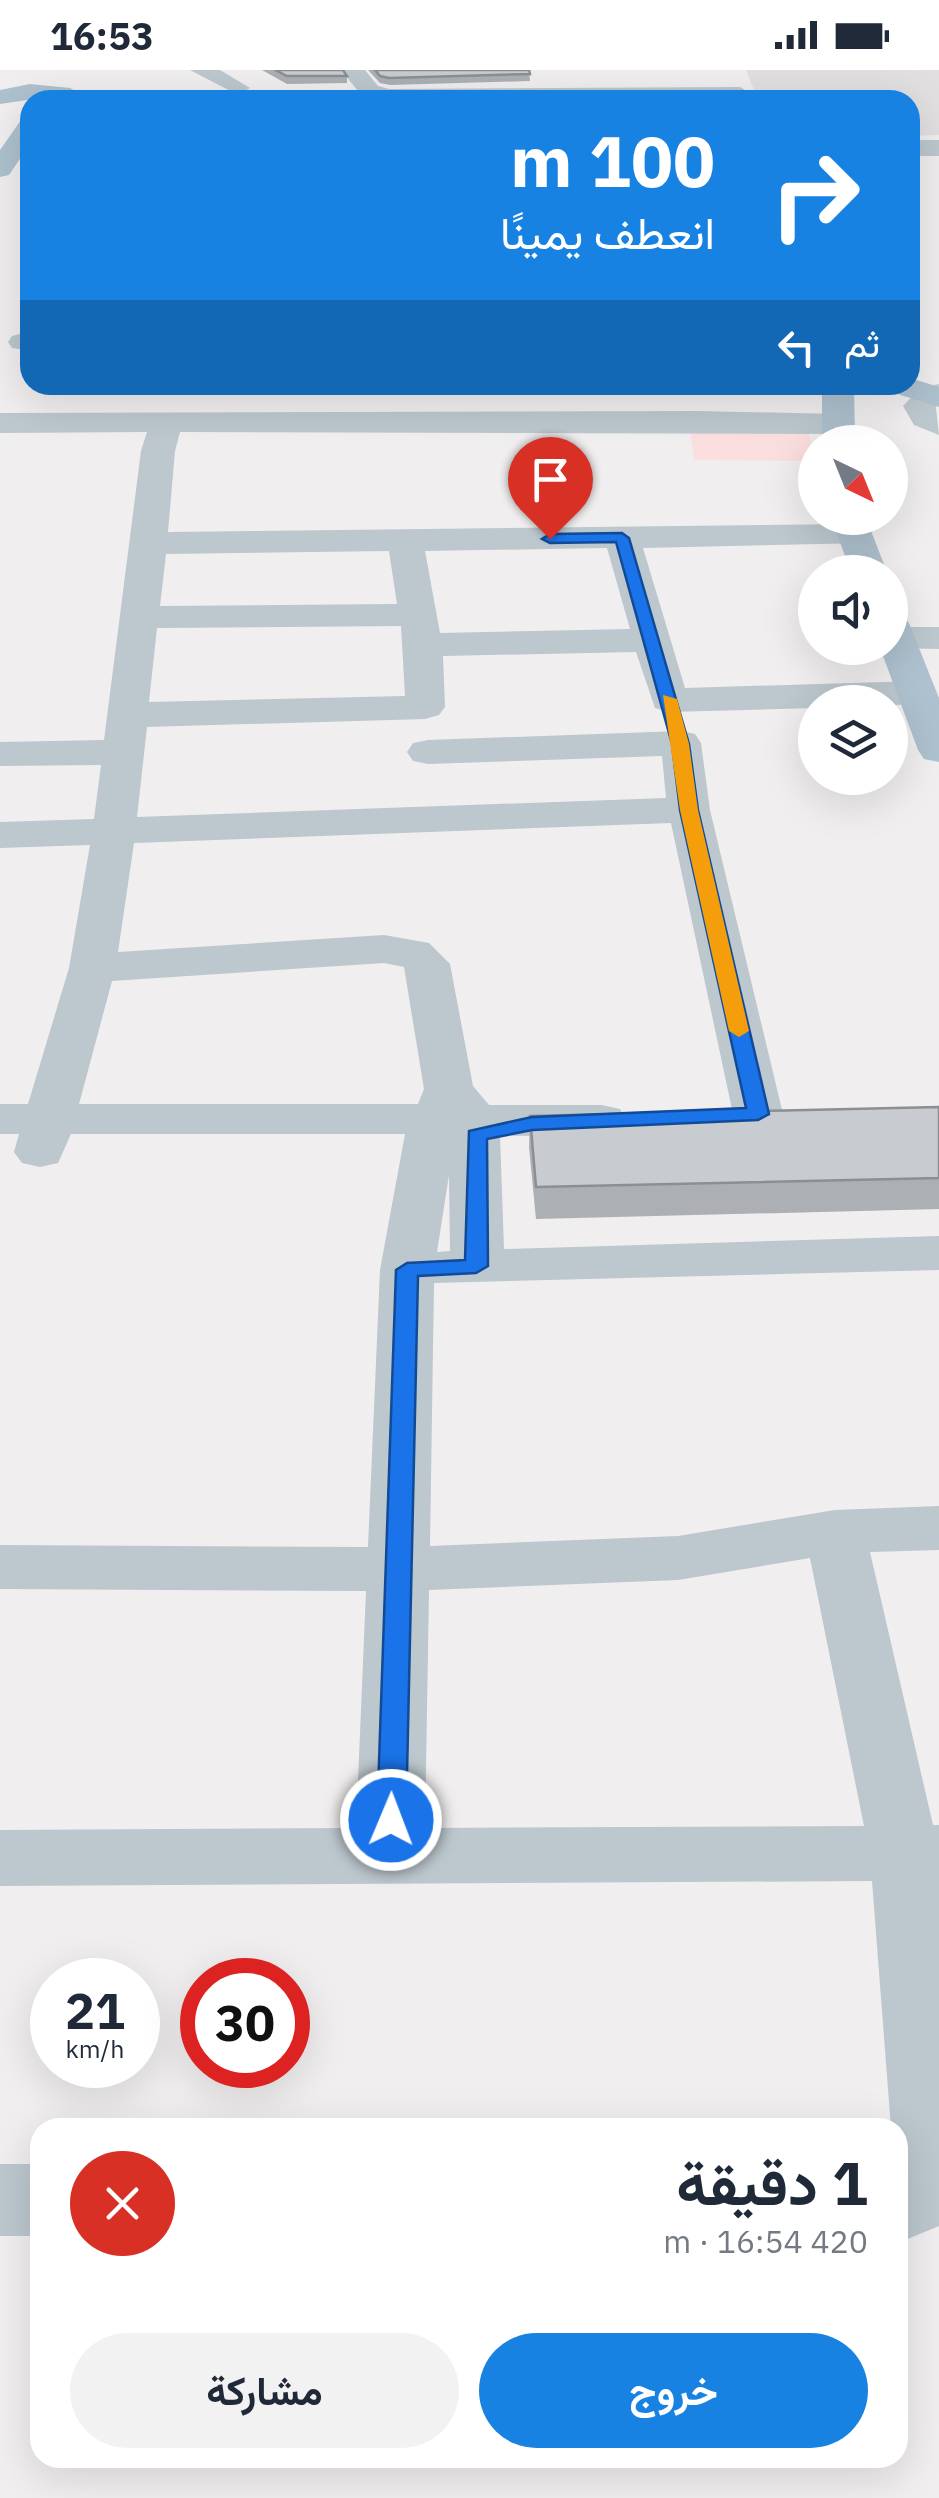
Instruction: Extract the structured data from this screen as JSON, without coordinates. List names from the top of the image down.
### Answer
{
  "north": "bottom right",
  "page": {
    "status": "16:53",
    "turn": ["100 m", "انعطف يمينًا"],
    "then": "ثم",
    "speed": "21 km/h",
    "limit": "30",
    "heading": ["1 دقيقة", "420 m · 16:54"],
    "buttons": ["خروج", "مشاركة"]
  }
}
